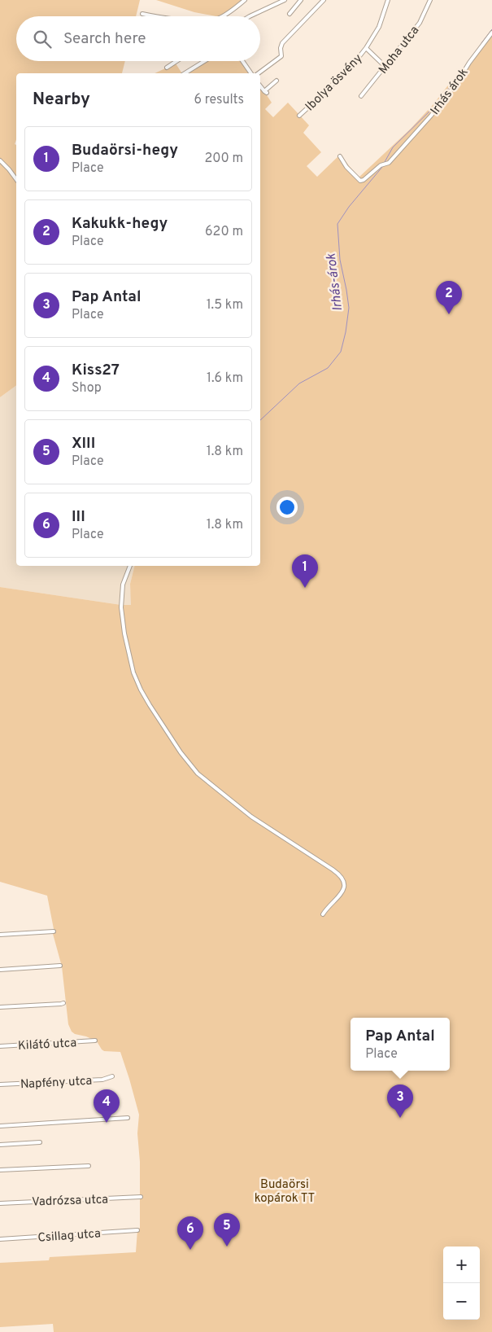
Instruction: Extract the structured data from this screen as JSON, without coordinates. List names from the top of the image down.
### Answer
{
  "streets": {
    "street": [
      "Moha utca",
      "Ibolya ösvény",
      "Irhás árok",
      "Kilátó utca",
      "Napfény utca",
      "Vadrózsa utca",
      "Csillag utca"
    ]
  },
  "water": ["Irhás-árok"],
  "parks": ["Budaörsi kopárok TT"],
  "page": {
    "search": "Search here",
    "heading": ["Nearby", "6 results"],
    "list": [
      {
        "mark": "1",
        "name": "Budaörsi-hegy",
        "note": "Place",
        "value": "200 m"
      },
      {
        "mark": "2",
        "name": "Kakukk-hegy",
        "note": "Place",
        "value": "620 m"
      },
      {
        "mark": "3",
        "name": "Pap Antal",
        "note": "Place",
        "value": "1.5 km"
      },
      {
        "mark": "4",
        "name": "Kiss27",
        "note": "Shop",
        "value": "1.6 km"
      },
      {
        "mark": "5",
        "name": "XIII",
        "note": "Place",
        "value": "1.8 km"
      },
      {
        "mark": "6",
        "name": "III",
        "note": "Place",
        "value": "1.8 km"
      }
    ],
    "pins": [
      "2",
      "1",
      "3",
      "4",
      "5",
      "6"
    ],
    "popup": ["Pap Antal", "Place"],
    "map_buttons": ["+", "−"]
  }
}
